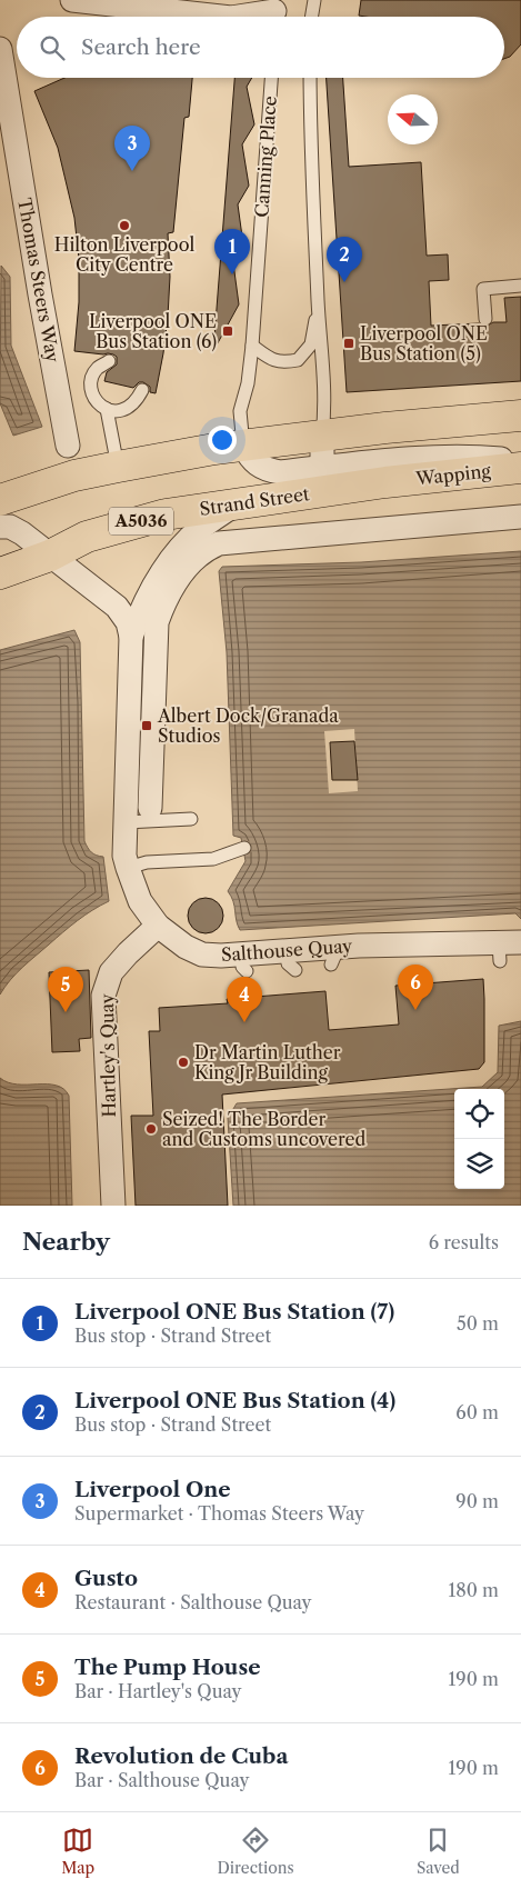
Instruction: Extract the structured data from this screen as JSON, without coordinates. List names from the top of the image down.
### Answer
{
  "streets": {
    "highway": ["Wapping", "Strand Street", "A5036"],
    "street": ["Thomas Steers Way", "Salthouse Quay", "Hartley's Quay"],
    "lane": ["Canning Place"]
  },
  "crossings": [
    ["Wapping", "Strand Street"],
    ["Strand Street", "Salthouse Quay"],
    ["Salthouse Quay", "Hartley's Quay"]
  ],
  "places": {
    "other": ["Hilton Liverpool City Centre", "Dr Martin Luther King Jr Building", "Seized! The Border and Customs uncovered"],
    "transit": ["Liverpool ONE Bus Station (6)", "Liverpool ONE Bus Station (5)", "Albert Dock/Granada Studios"]
  },
  "north": "left",
  "page": {
    "search": "Search here",
    "pins": [
      "3",
      "1",
      "2",
      "6",
      "5",
      "4"
    ],
    "heading": ["Nearby", "6 results"],
    "list": [
      {
        "mark": "1",
        "name": "Liverpool ONE Bus Station (7)",
        "note": "Bus stop · Strand Street",
        "value": "50 m"
      },
      {
        "mark": "2",
        "name": "Liverpool ONE Bus Station (4)",
        "note": "Bus stop · Strand Street",
        "value": "60 m"
      },
      {
        "mark": "3",
        "name": "Liverpool One",
        "note": "Supermarket · Thomas Steers Way",
        "value": "90 m"
      },
      {
        "mark": "4",
        "name": "Gusto",
        "note": "Restaurant · Salthouse Quay",
        "value": "180 m"
      },
      {
        "mark": "5",
        "name": "The Pump House",
        "note": "Bar · Hartley's Quay",
        "value": "190 m"
      },
      {
        "mark": "6",
        "name": "Revolution de Cuba",
        "note": "Bar · Salthouse Quay",
        "value": "190 m"
      }
    ],
    "nav": ["Map", "Directions", "Saved"]
  }
}
